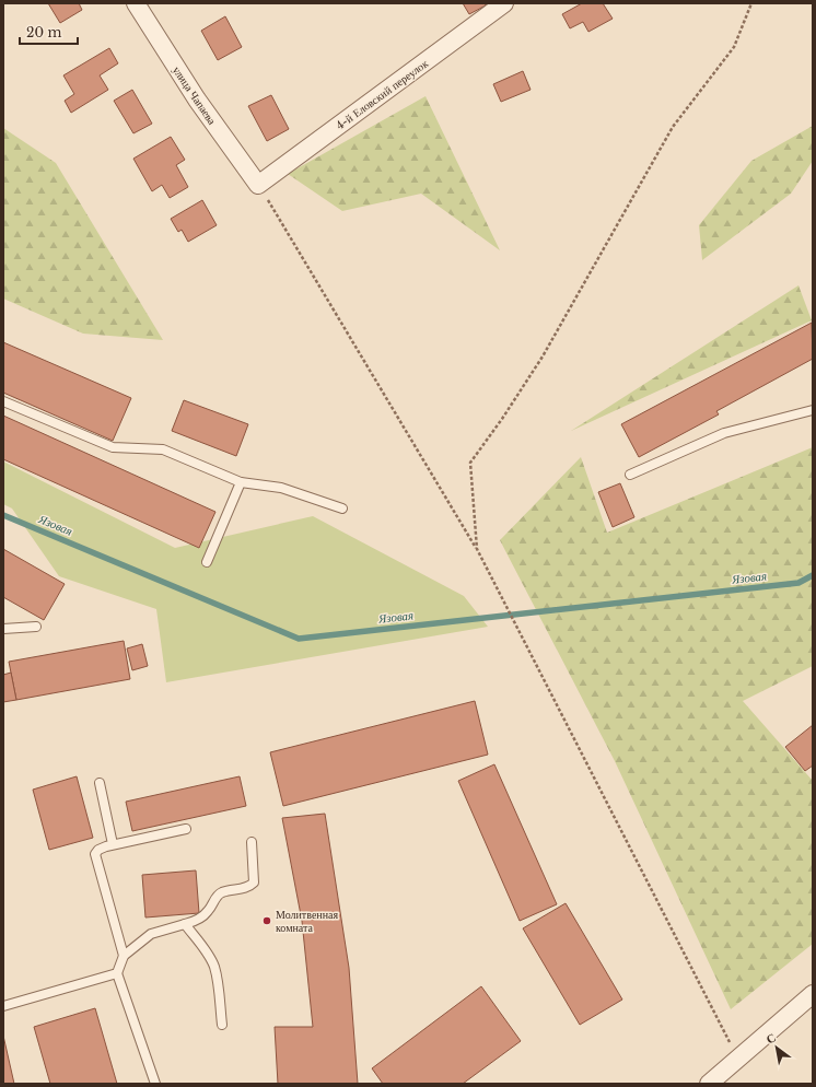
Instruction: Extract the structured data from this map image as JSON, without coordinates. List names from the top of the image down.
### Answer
{
  "streets": {
    "street": ["4-й Еловский переулок", "улица Чапаева"]
  },
  "crossings": [
    ["4-й Еловский переулок", "улица Чапаева"]
  ],
  "water": ["Язовая"],
  "places": ["Молитвенная комната"],
  "scale_bar": "20 m",
  "north": "top left"
}
